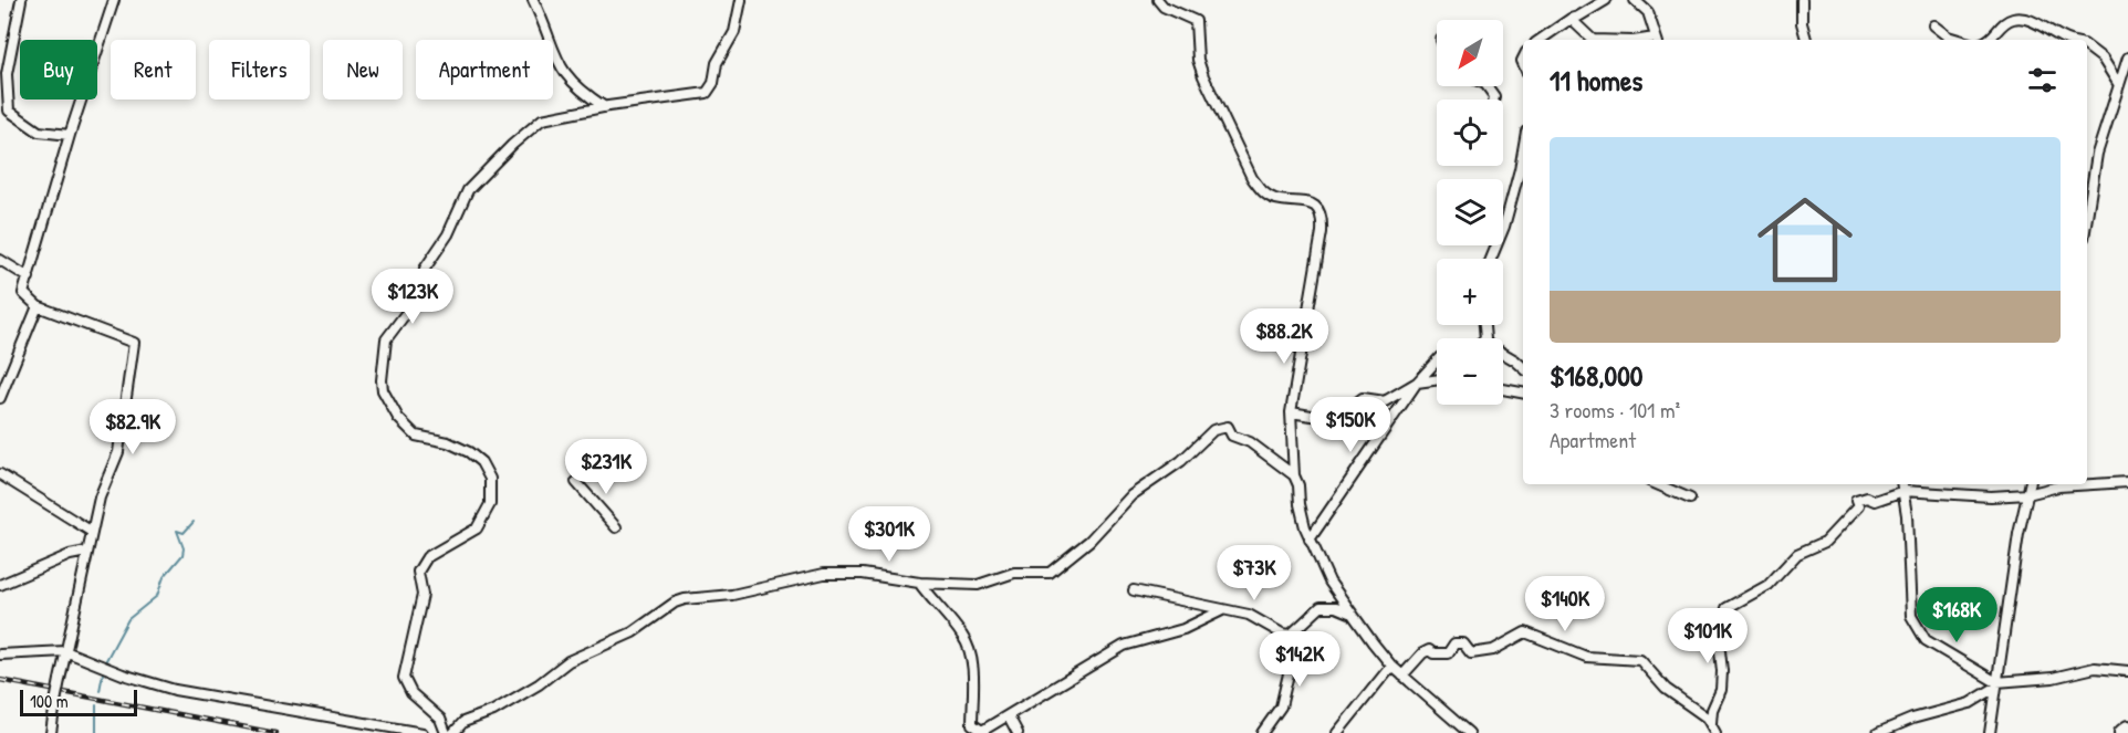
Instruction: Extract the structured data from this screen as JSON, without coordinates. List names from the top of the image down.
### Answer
{
  "scale_bar": "100 m",
  "north": "bottom left",
  "page": {
    "map_buttons": ["+", "−"],
    "chip": [
      "Buy",
      "Rent",
      "Filters",
      "New",
      "Apartment"
    ],
    "heading": "11 homes",
    "list": [
      {
        "name": "$168,000",
        "note": "3 rooms · 101 m² · Apartment"
      }
    ],
    "price": [
      "$123K",
      "$88.2K",
      "$150K",
      "$82.9K",
      "$231K",
      "$301K",
      "$73K",
      "$140K",
      "$168K",
      "$101K",
      "$142K"
    ],
    "scale": "100 m"
  }
}
